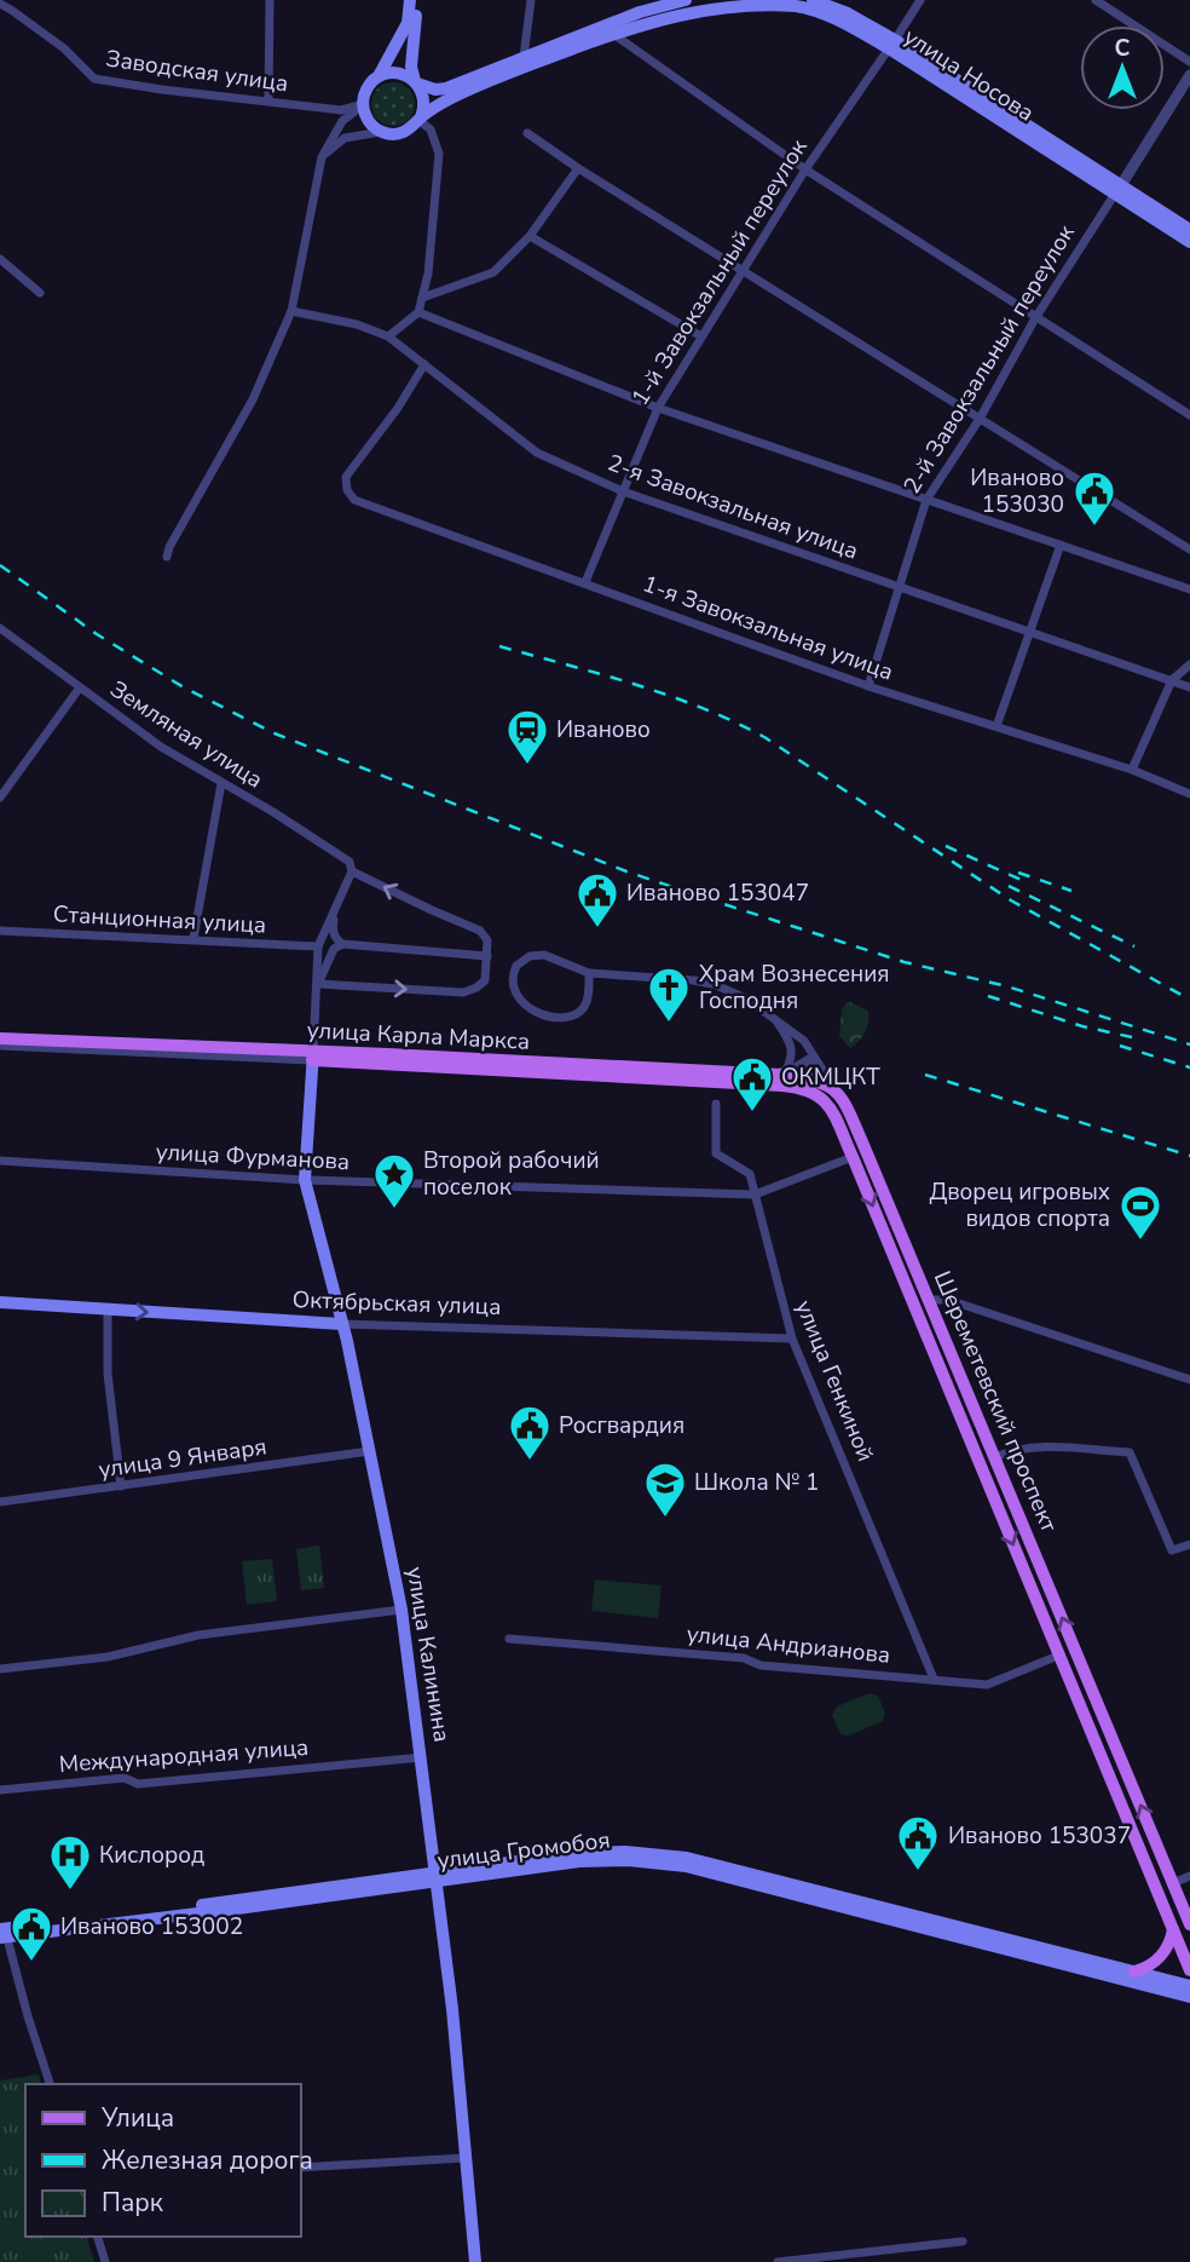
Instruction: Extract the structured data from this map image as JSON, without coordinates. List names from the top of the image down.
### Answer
{
  "streets": {
    "main road": [
      "улица Носова",
      "улица Карла Маркса",
      "Октябрьская улица",
      "Шереметевский проспект",
      "улица Калинина",
      "улица Громобоя"
    ],
    "street": [
      "Заводская улица",
      "1-й Завокзальный переулок",
      "2-й Завокзальный переулок",
      "2-я Завокзальная улица",
      "1-я Завокзальная улица",
      "Земляная улица",
      "Станционная улица",
      "улица Фурманова",
      "улица Генкиной",
      "улица 9 Января",
      "улица Андрианова",
      "Международная улица"
    ]
  },
  "crossings": [
    ["Заводская улица", "улица Носова"],
    ["улица Носова", "1-й Завокзальный переулок"],
    ["улица Носова", "2-й Завокзальный переулок"],
    ["1-й Завокзальный переулок", "2-я Завокзальная улица"],
    ["1-й Завокзальный переулок", "1-я Завокзальная улица"],
    ["2-й Завокзальный переулок", "2-я Завокзальная улица"],
    ["2-й Завокзальный переулок", "1-я Завокзальная улица"],
    ["2-я Завокзальная улица", "1-я Завокзальная улица"],
    ["улица Карла Маркса", "Шереметевский проспект"],
    ["улица Карла Маркса", "улица Калинина"],
    ["улица Фурманова", "улица Генкиной"],
    ["улица Фурманова", "Шереметевский проспект"],
    ["улица Фурманова", "улица Калинина"],
    ["Октябрьская улица", "улица Генкиной"],
    ["Октябрьская улица", "улица Калинина"],
    ["улица Генкиной", "улица Андрианова"],
    ["Шереметевский проспект", "улица Андрианова"],
    ["улица 9 Января", "улица Калинина"],
    ["улица Калинина", "Международная улица"],
    ["улица Калинина", "улица Громобоя"]
  ],
  "places": {
    "public building": [
      "Иваново 153030",
      "Иваново 153047",
      "ОКМЦКТ",
      "Росгвардия",
      "Иваново 153037",
      "Иваново 153002"
    ],
    "station": ["Иваново"],
    "church": ["Храм Вознесения Господня"],
    "place": ["Второй рабочий поселок"],
    "sports": ["Дворец игровых видов спорта"],
    "school or university": ["Школа № 1"],
    "hospital": ["Кислород"]
  },
  "legend": ["Улица", "Железная дорога", "Парк"],
  "north": "top"
}
